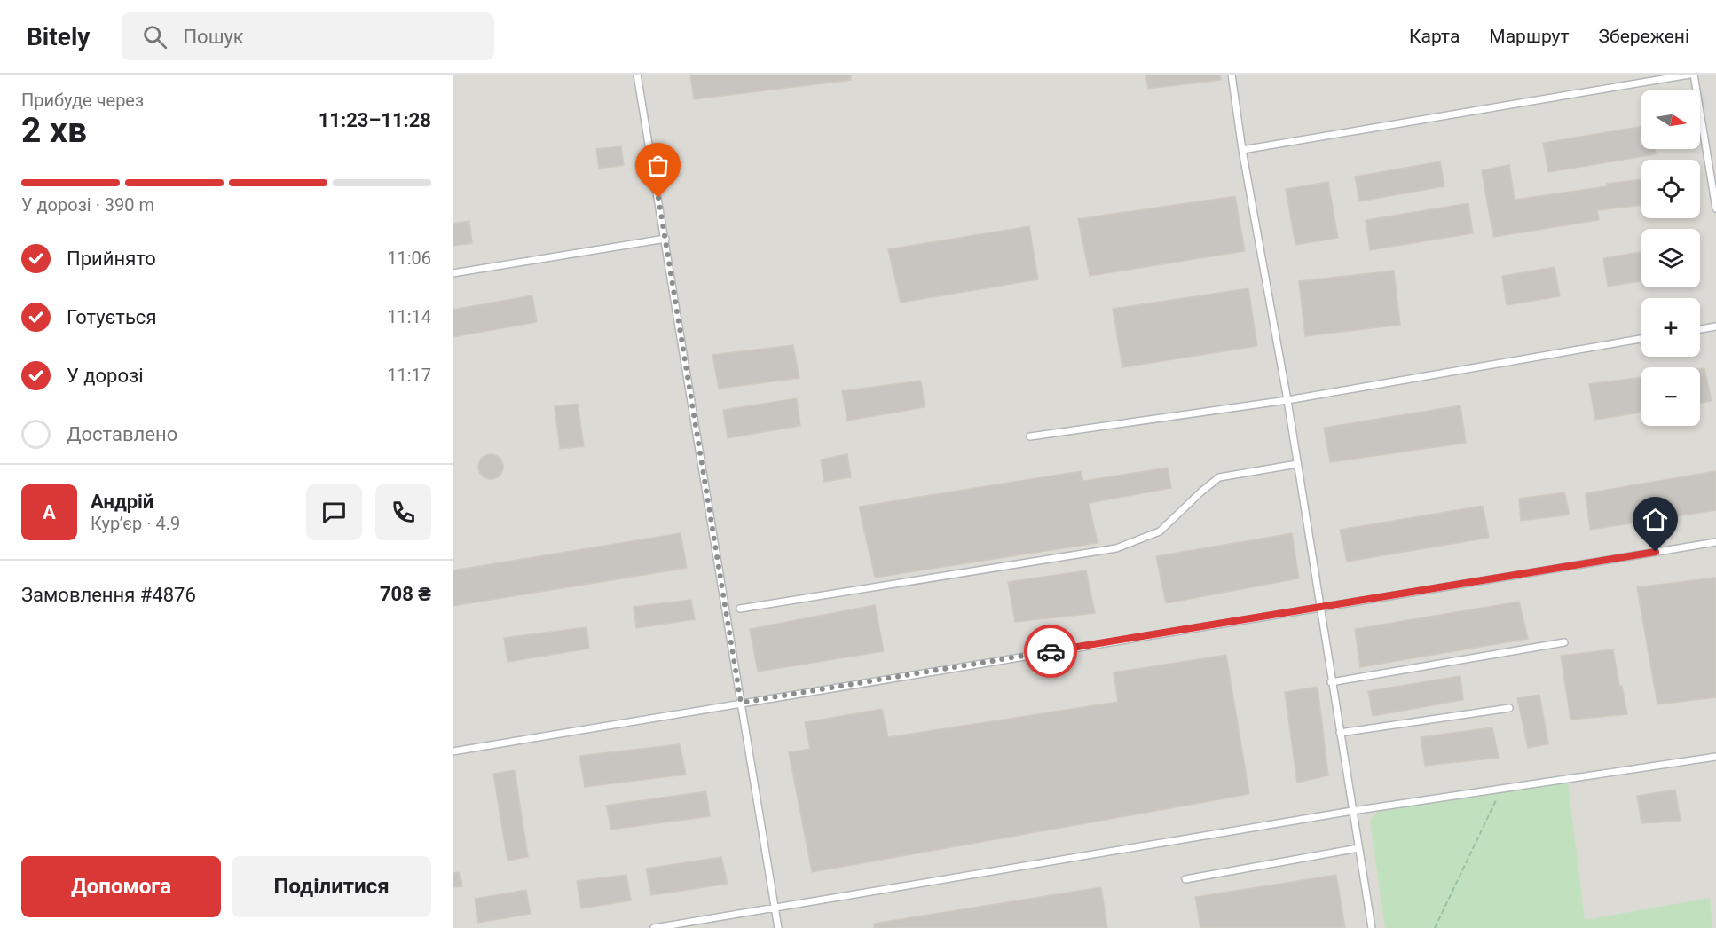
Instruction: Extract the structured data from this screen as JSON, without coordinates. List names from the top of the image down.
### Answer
{
  "north": "right",
  "page": {
    "header": "Bitely",
    "search": "Пошук",
    "nav": ["Карта", "Маршрут", "Збережені"],
    "heading": ["2 хв", "Прибуде через", "11:23–11:28"],
    "panel": [
      "Андрій",
      "Кур’єр · 4.9",
      "Замовлення #4876",
      "708 ₴"
    ],
    "map_buttons": ["+", "−"],
    "bar": "У дорозі · 390 m",
    "list": [
      ["Прийнято", "11:06"],
      ["Готується", "11:14"],
      ["У дорозі", "11:17"],
      "Доставлено"
    ],
    "round": "А",
    "buttons": ["Допомога", "Поділитися"]
  }
}
